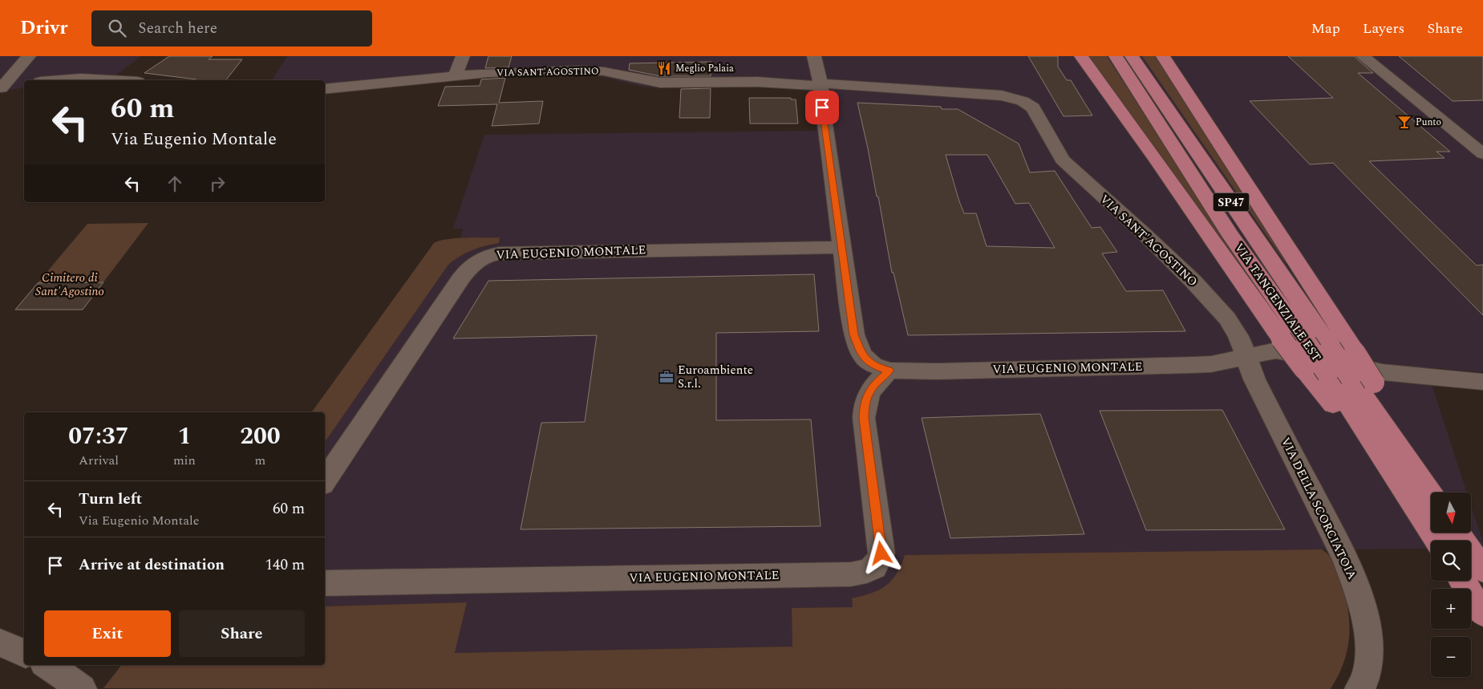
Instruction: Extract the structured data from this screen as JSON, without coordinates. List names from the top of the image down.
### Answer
{
  "streets": {
    "main road": ["SP47", "VIA TANGENZIALE EST"],
    "street": ["VIA SANT'AGOSTINO", "VIA EUGENIO MONTALE", "VIA DELLA SCORCIATOIA"]
  },
  "crossings": [
    ["VIA SANT'AGOSTINO", "VIA EUGENIO MONTALE"],
    ["VIA SANT'AGOSTINO", "VIA DELLA SCORCIATOIA"],
    ["VIA EUGENIO MONTALE", "VIA DELLA SCORCIATOIA"]
  ],
  "parks": ["Cimitero di Sant'Agostino"],
  "places": {
    "restaurant": ["Meglio Palaia"],
    "bar": ["Punto"],
    "office": ["Euroambiente S.r.l."]
  },
  "north": "bottom",
  "page": {
    "header": "Drivr",
    "search": "Search here",
    "nav": ["Map", "Layers", "Share"],
    "turn": ["60 m", "Via Eugenio Montale"],
    "eta": [
      "07:37",
      "Arrival",
      "1",
      "min",
      "200",
      "m"
    ],
    "list": [
      {
        "name": "Turn left",
        "note": "Via Eugenio Montale",
        "value": "60 m"
      },
      {
        "name": "Arrive at destination",
        "value": "140 m"
      }
    ],
    "map_buttons": ["+", "−"],
    "buttons": ["Exit", "Share"]
  }
}
